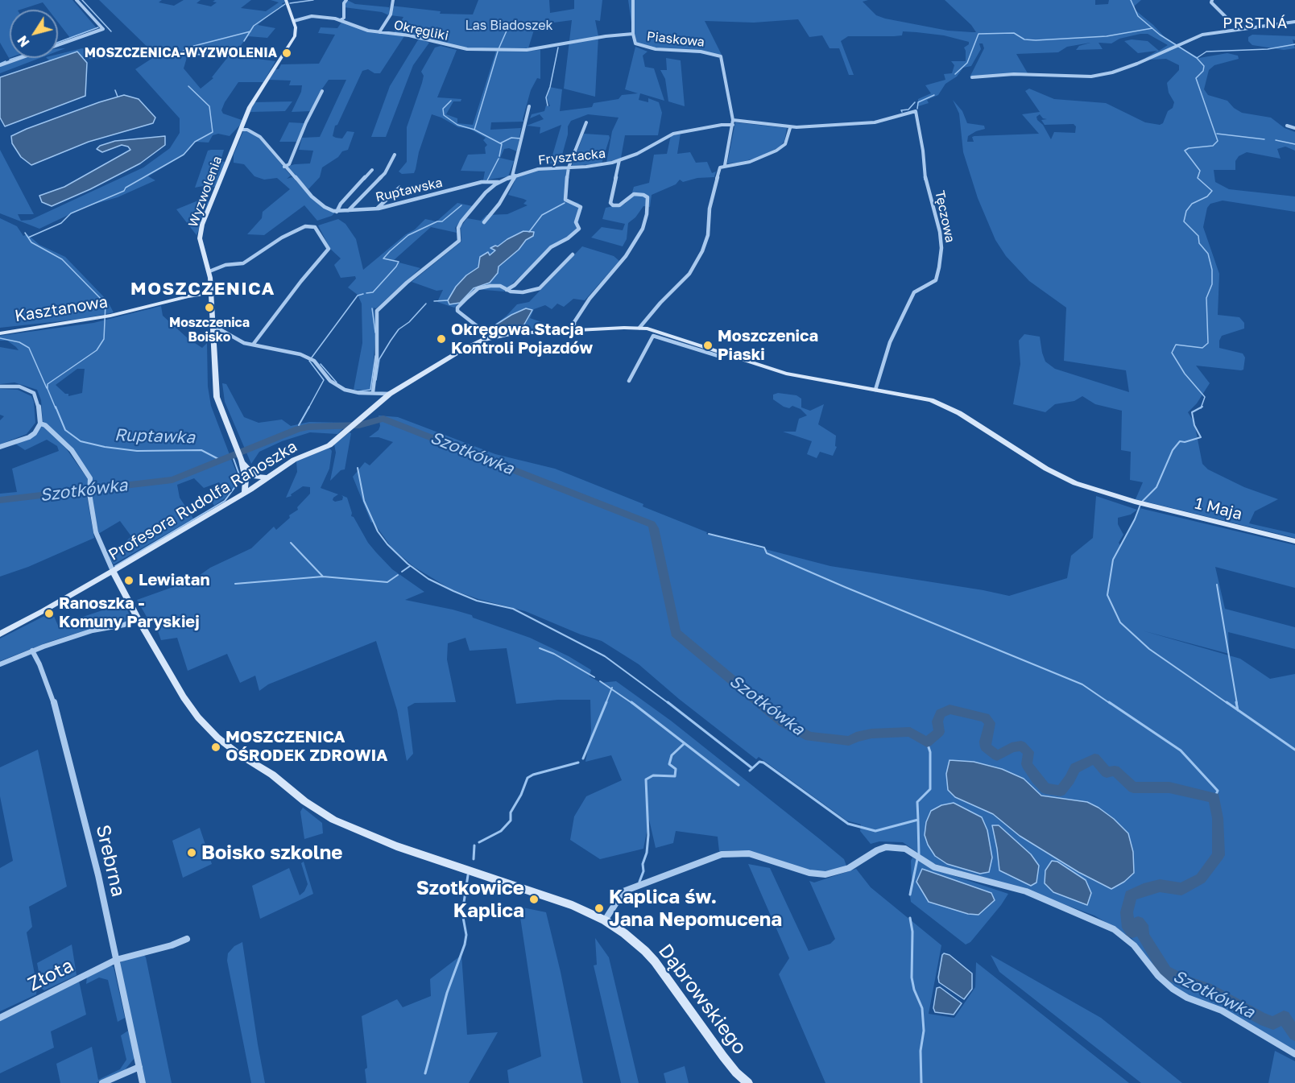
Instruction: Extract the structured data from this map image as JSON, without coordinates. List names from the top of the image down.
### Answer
{
  "streets": {
    "street": [
      "Okręgliki",
      "Piaskowa",
      "Frysztacka",
      "Ruptawska",
      "Wyzwolenia",
      "Tęczowa",
      "Kasztanowa",
      "Profesora Rudolfa Ranoszka",
      "1 Maja",
      "Srebrna",
      "Złota",
      "Dąbrowskiego"
    ]
  },
  "crossings": [
    ["Okręgliki", "Piaskowa"],
    ["Okręgliki", "Wyzwolenia"],
    ["Piaskowa", "Frysztacka"],
    ["Piaskowa", "Profesora Rudolfa Ranoszka"],
    ["Frysztacka", "Ruptawska"],
    ["Frysztacka", "Tęczowa"],
    ["Wyzwolenia", "Kasztanowa"],
    ["Tęczowa", "Profesora Rudolfa Ranoszka"],
    ["Profesora Rudolfa Ranoszka", "1 Maja"],
    ["Profesora Rudolfa Ranoszka", "Dąbrowskiego"],
    ["Srebrna", "Złota"]
  ],
  "districts": ["PRSTNÁ", "MOSZCZENICA"],
  "water": ["Ruptawka", "Szotkówka"],
  "parks": ["Las Biadoszek"],
  "places": [
    "MOSZCZENICA-WYZWOLENIA",
    "Moszczenica Boisko",
    "Okręgowa Stacja Kontroli Pojazdów",
    "Moszczenica Piaski",
    "Lewiatan",
    "Ranoszka - Komuny Paryskiej",
    "MOSZCZENICA OŚRODEK ZDROWIA",
    "Boisko szkolne",
    "Szotkowice Kaplica",
    "Kaplica św. Jana Nepomucena"
  ],
  "north": "bottom left"
}
